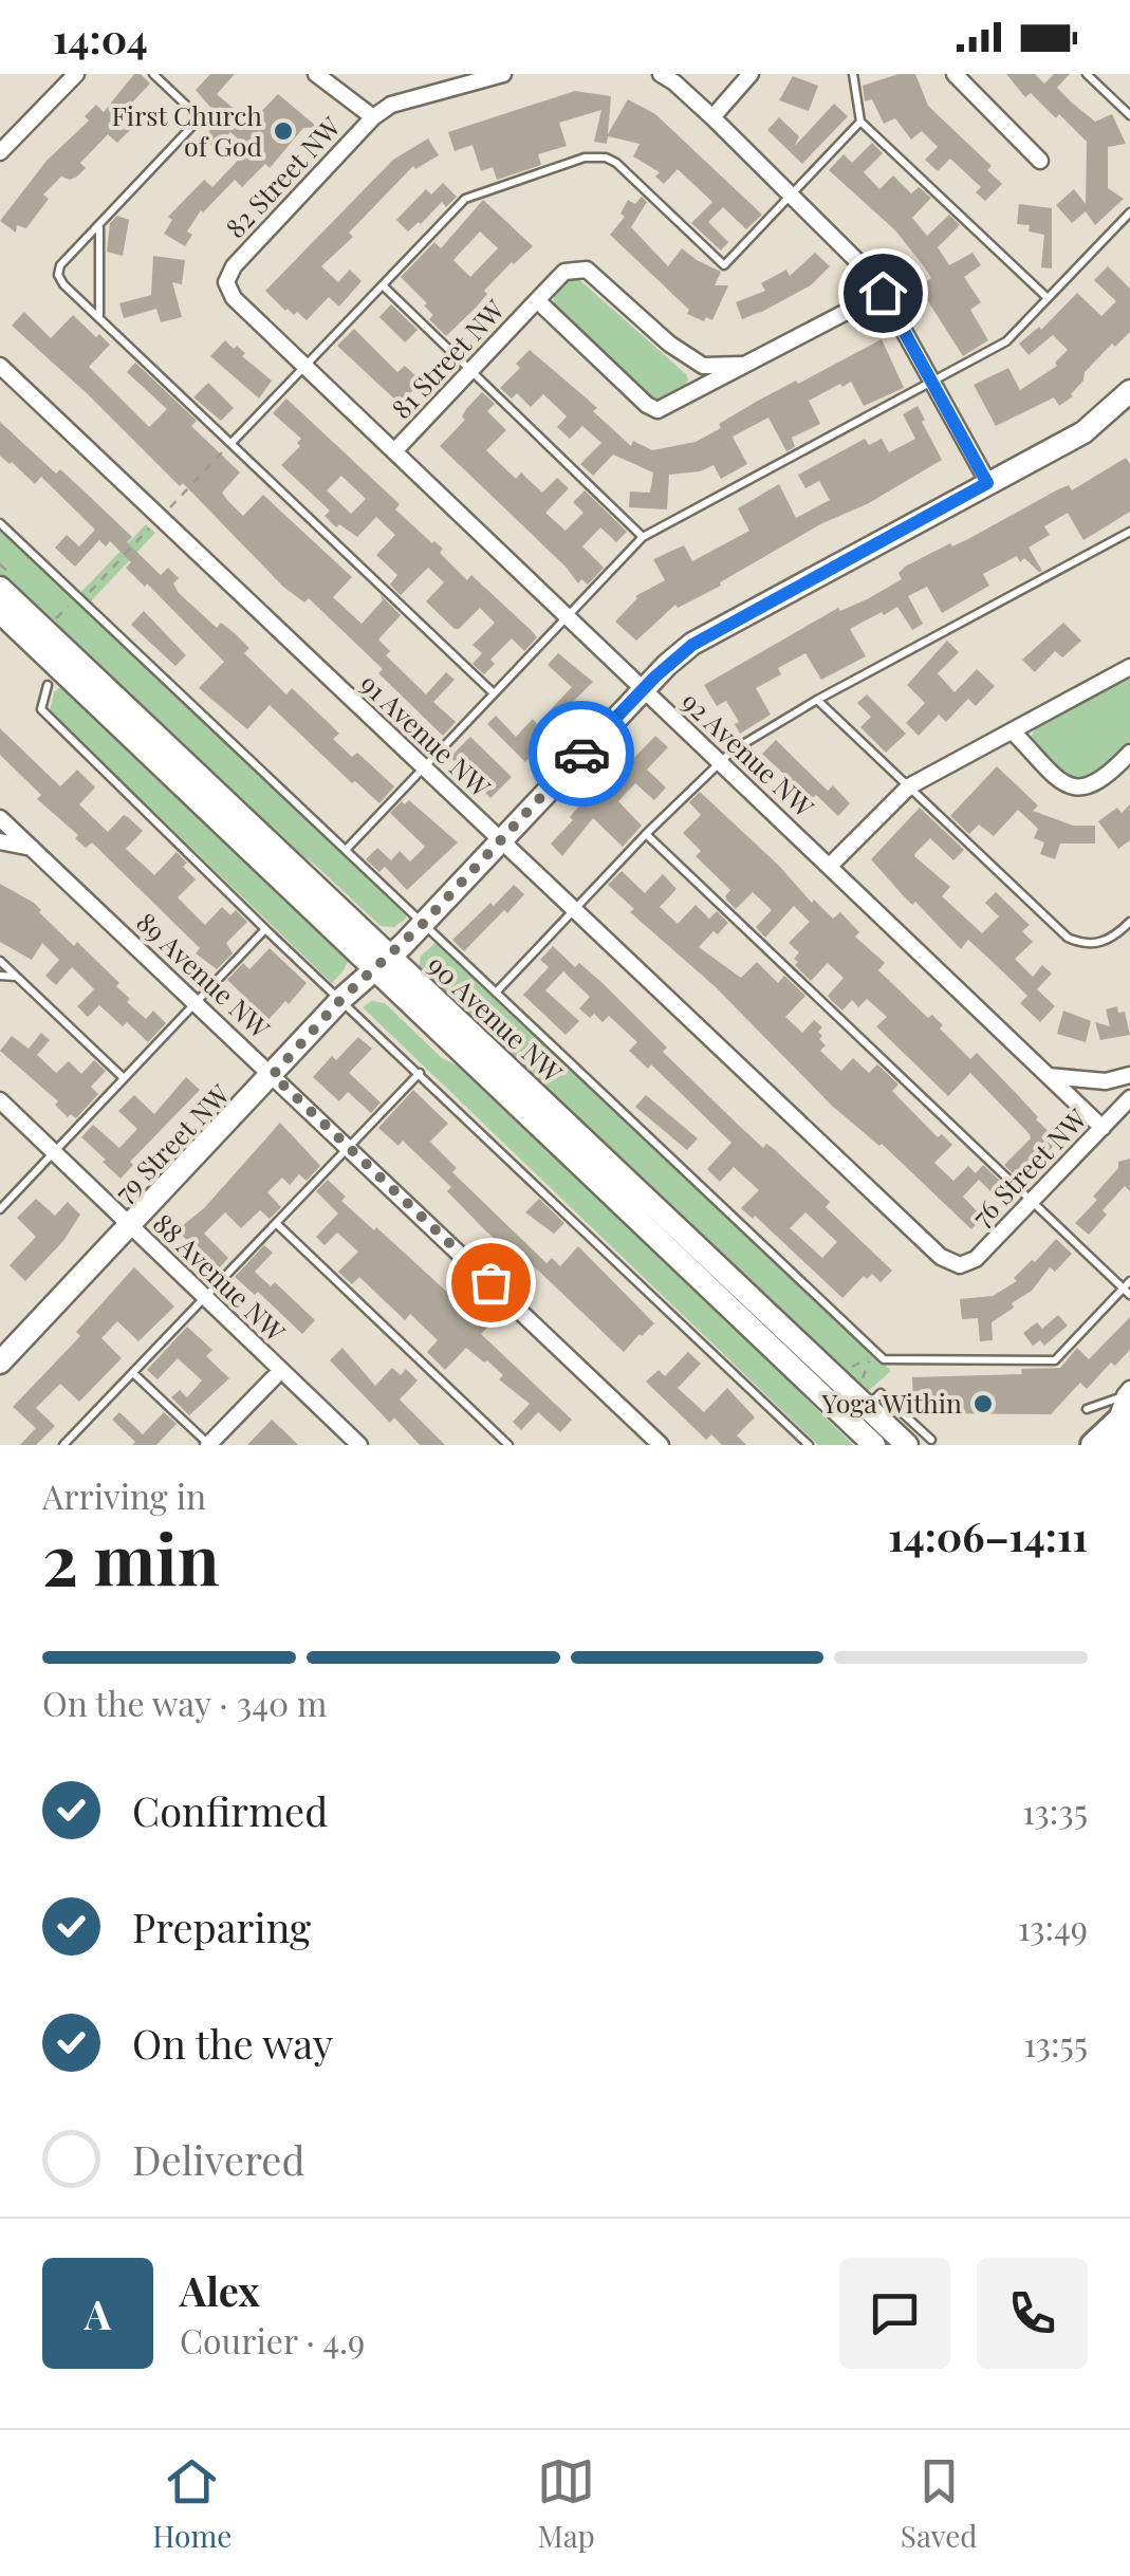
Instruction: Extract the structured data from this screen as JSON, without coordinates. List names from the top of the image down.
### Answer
{
  "streets": {
    "main road": ["90 Avenue NW", "79 Street NW"],
    "street": [
      "82 Street NW",
      "81 Street NW",
      "91 Avenue NW",
      "92 Avenue NW",
      "89 Avenue NW",
      "76 Street NW",
      "88 Avenue NW"
    ]
  },
  "crossings": [
    ["82 Street NW", "92 Avenue NW"],
    ["81 Street NW", "92 Avenue NW"],
    ["91 Avenue NW", "79 Street NW"],
    ["91 Avenue NW", "76 Street NW"],
    ["92 Avenue NW", "79 Street NW"],
    ["92 Avenue NW", "76 Street NW"],
    ["89 Avenue NW", "79 Street NW"],
    ["90 Avenue NW", "79 Street NW"],
    ["79 Street NW", "88 Avenue NW"]
  ],
  "places": ["First Church of God", "Yoga Within"],
  "page": {
    "status": "14:04",
    "heading": ["2 min", "Arriving in", "14:06–14:11"],
    "panel": ["Alex", "Courier · 4.9"],
    "bar": "On the way · 340 m",
    "list": [
      ["Confirmed", "13:35"],
      ["Preparing", "13:49"],
      ["On the way", "13:55"],
      "Delivered"
    ],
    "round": "A",
    "tabs": ["Home", "Map", "Saved"]
  }
}
